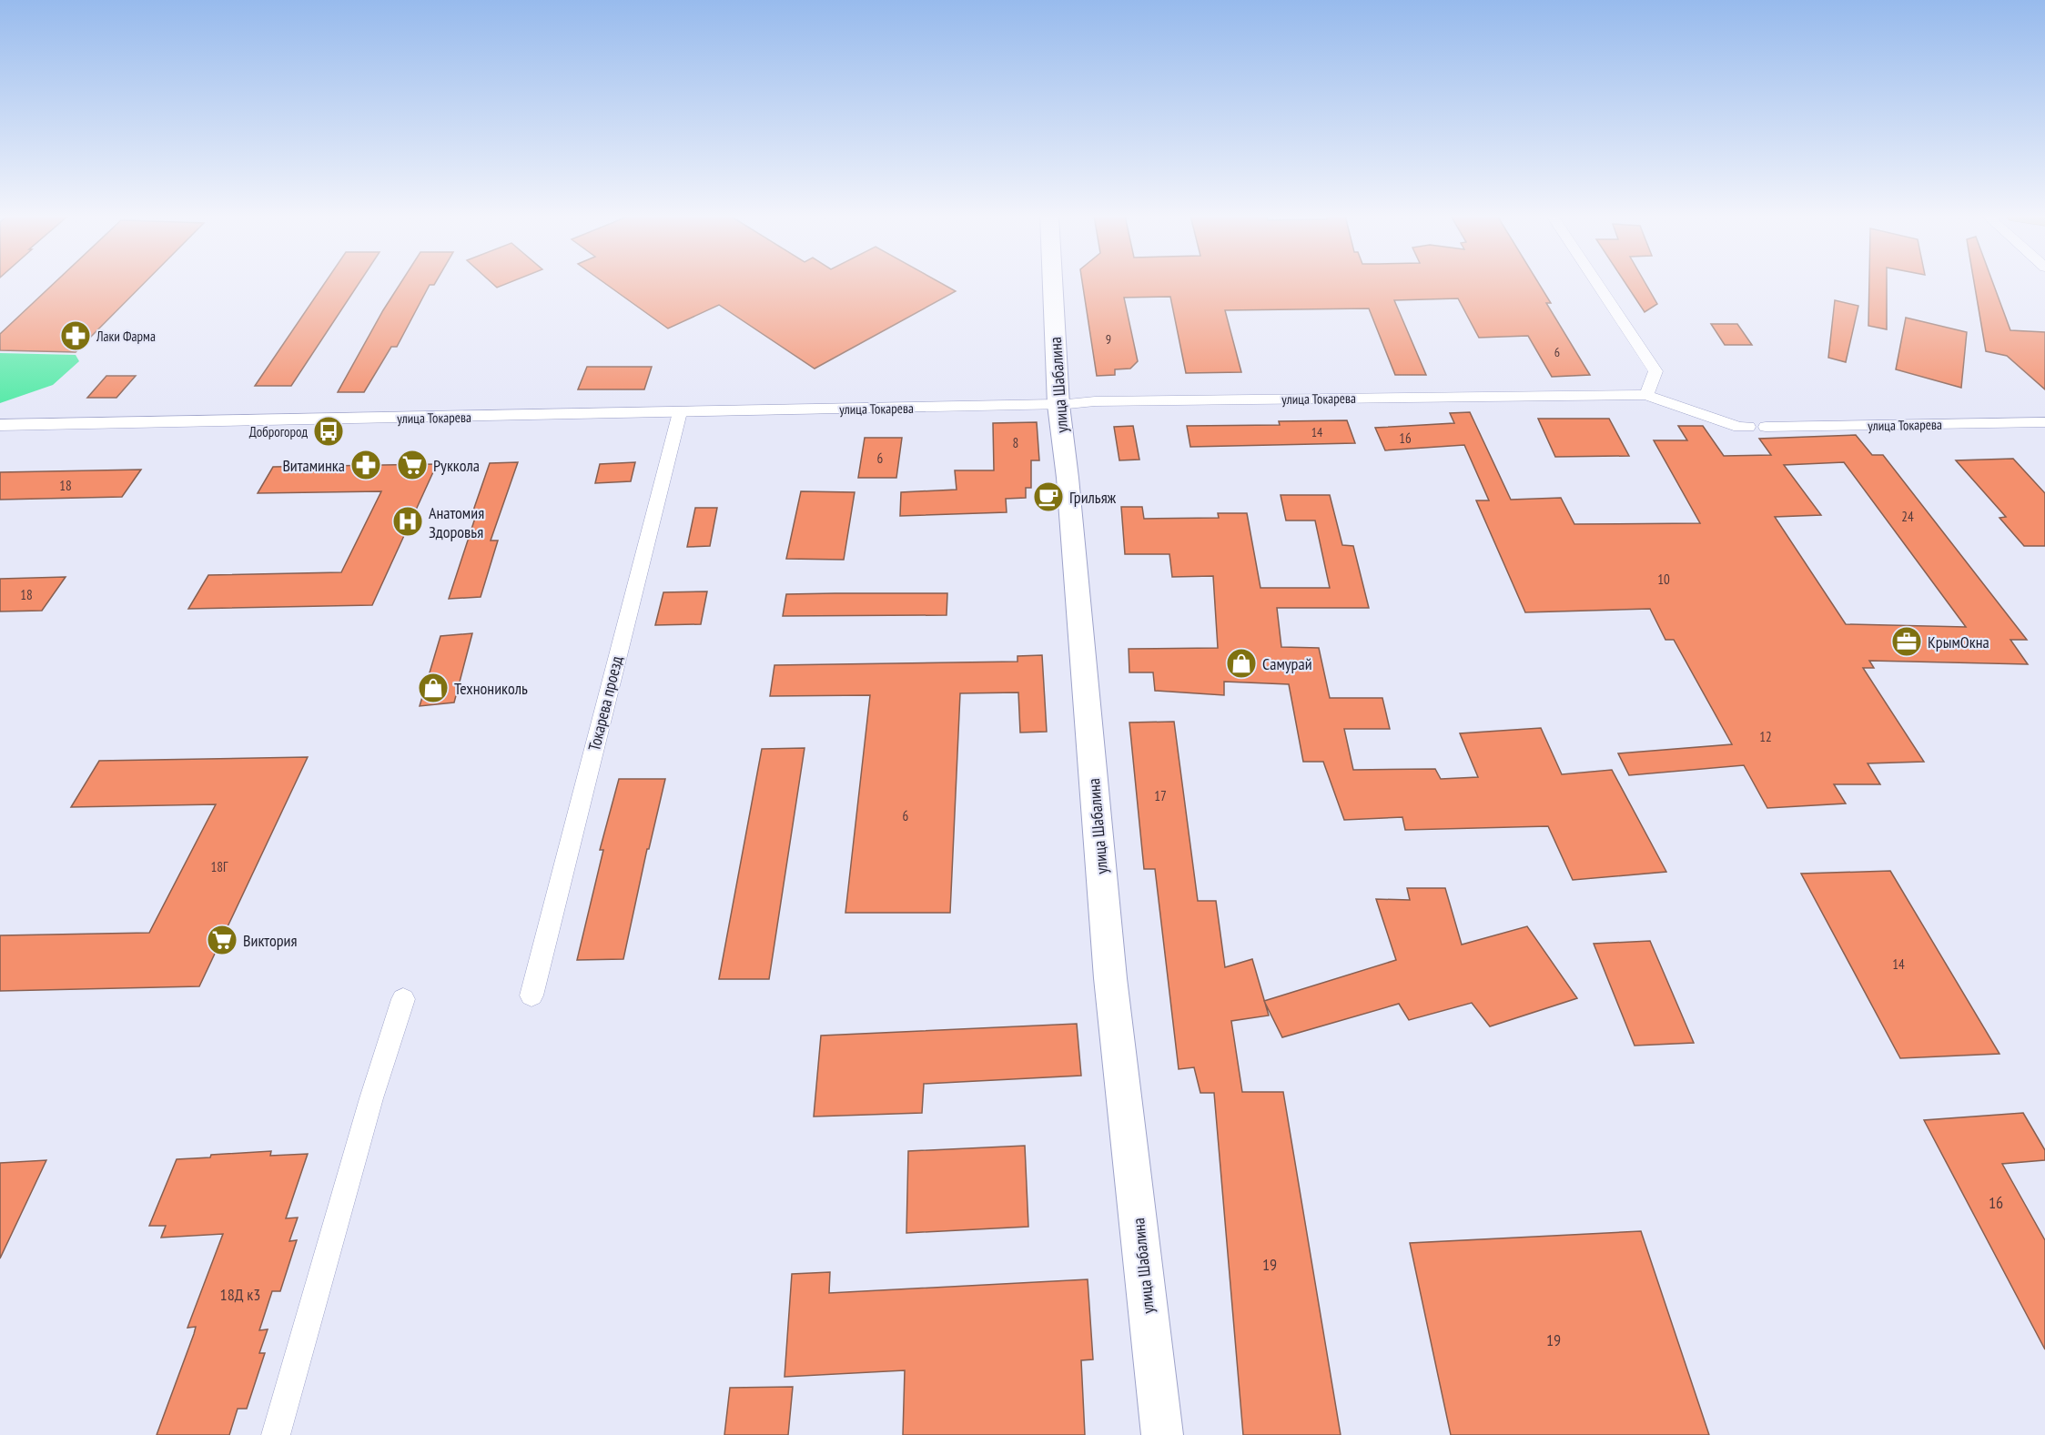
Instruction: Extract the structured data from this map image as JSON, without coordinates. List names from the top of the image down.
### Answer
{
  "streets": {
    "main road": ["улица Шабалина"],
    "street": ["улица Токарева", "Токарева проезд"]
  },
  "crossings": [
    ["улица Шабалина", "улица Токарева"],
    ["улица Токарева", "Токарева проезд"]
  ],
  "places": {
    "pharmacy": ["Лаки Фарма", "Витаминка"],
    "bus stop": ["Доброгород"],
    "supermarket": ["Руккола", "Виктория"],
    "cafe": ["Грильяж"],
    "hospital": ["Анатомия Здоровья"],
    "office": ["КрымОкна"],
    "shop": ["Самурай", "Технониколь"]
  },
  "house_numbers": [
    "9",
    "6",
    "14",
    "16",
    "8",
    "6",
    "18",
    "24",
    "10",
    "18",
    "12",
    "17",
    "6",
    "18Г",
    "14",
    "16",
    "19",
    "18Д к3",
    "19"
  ]
}
